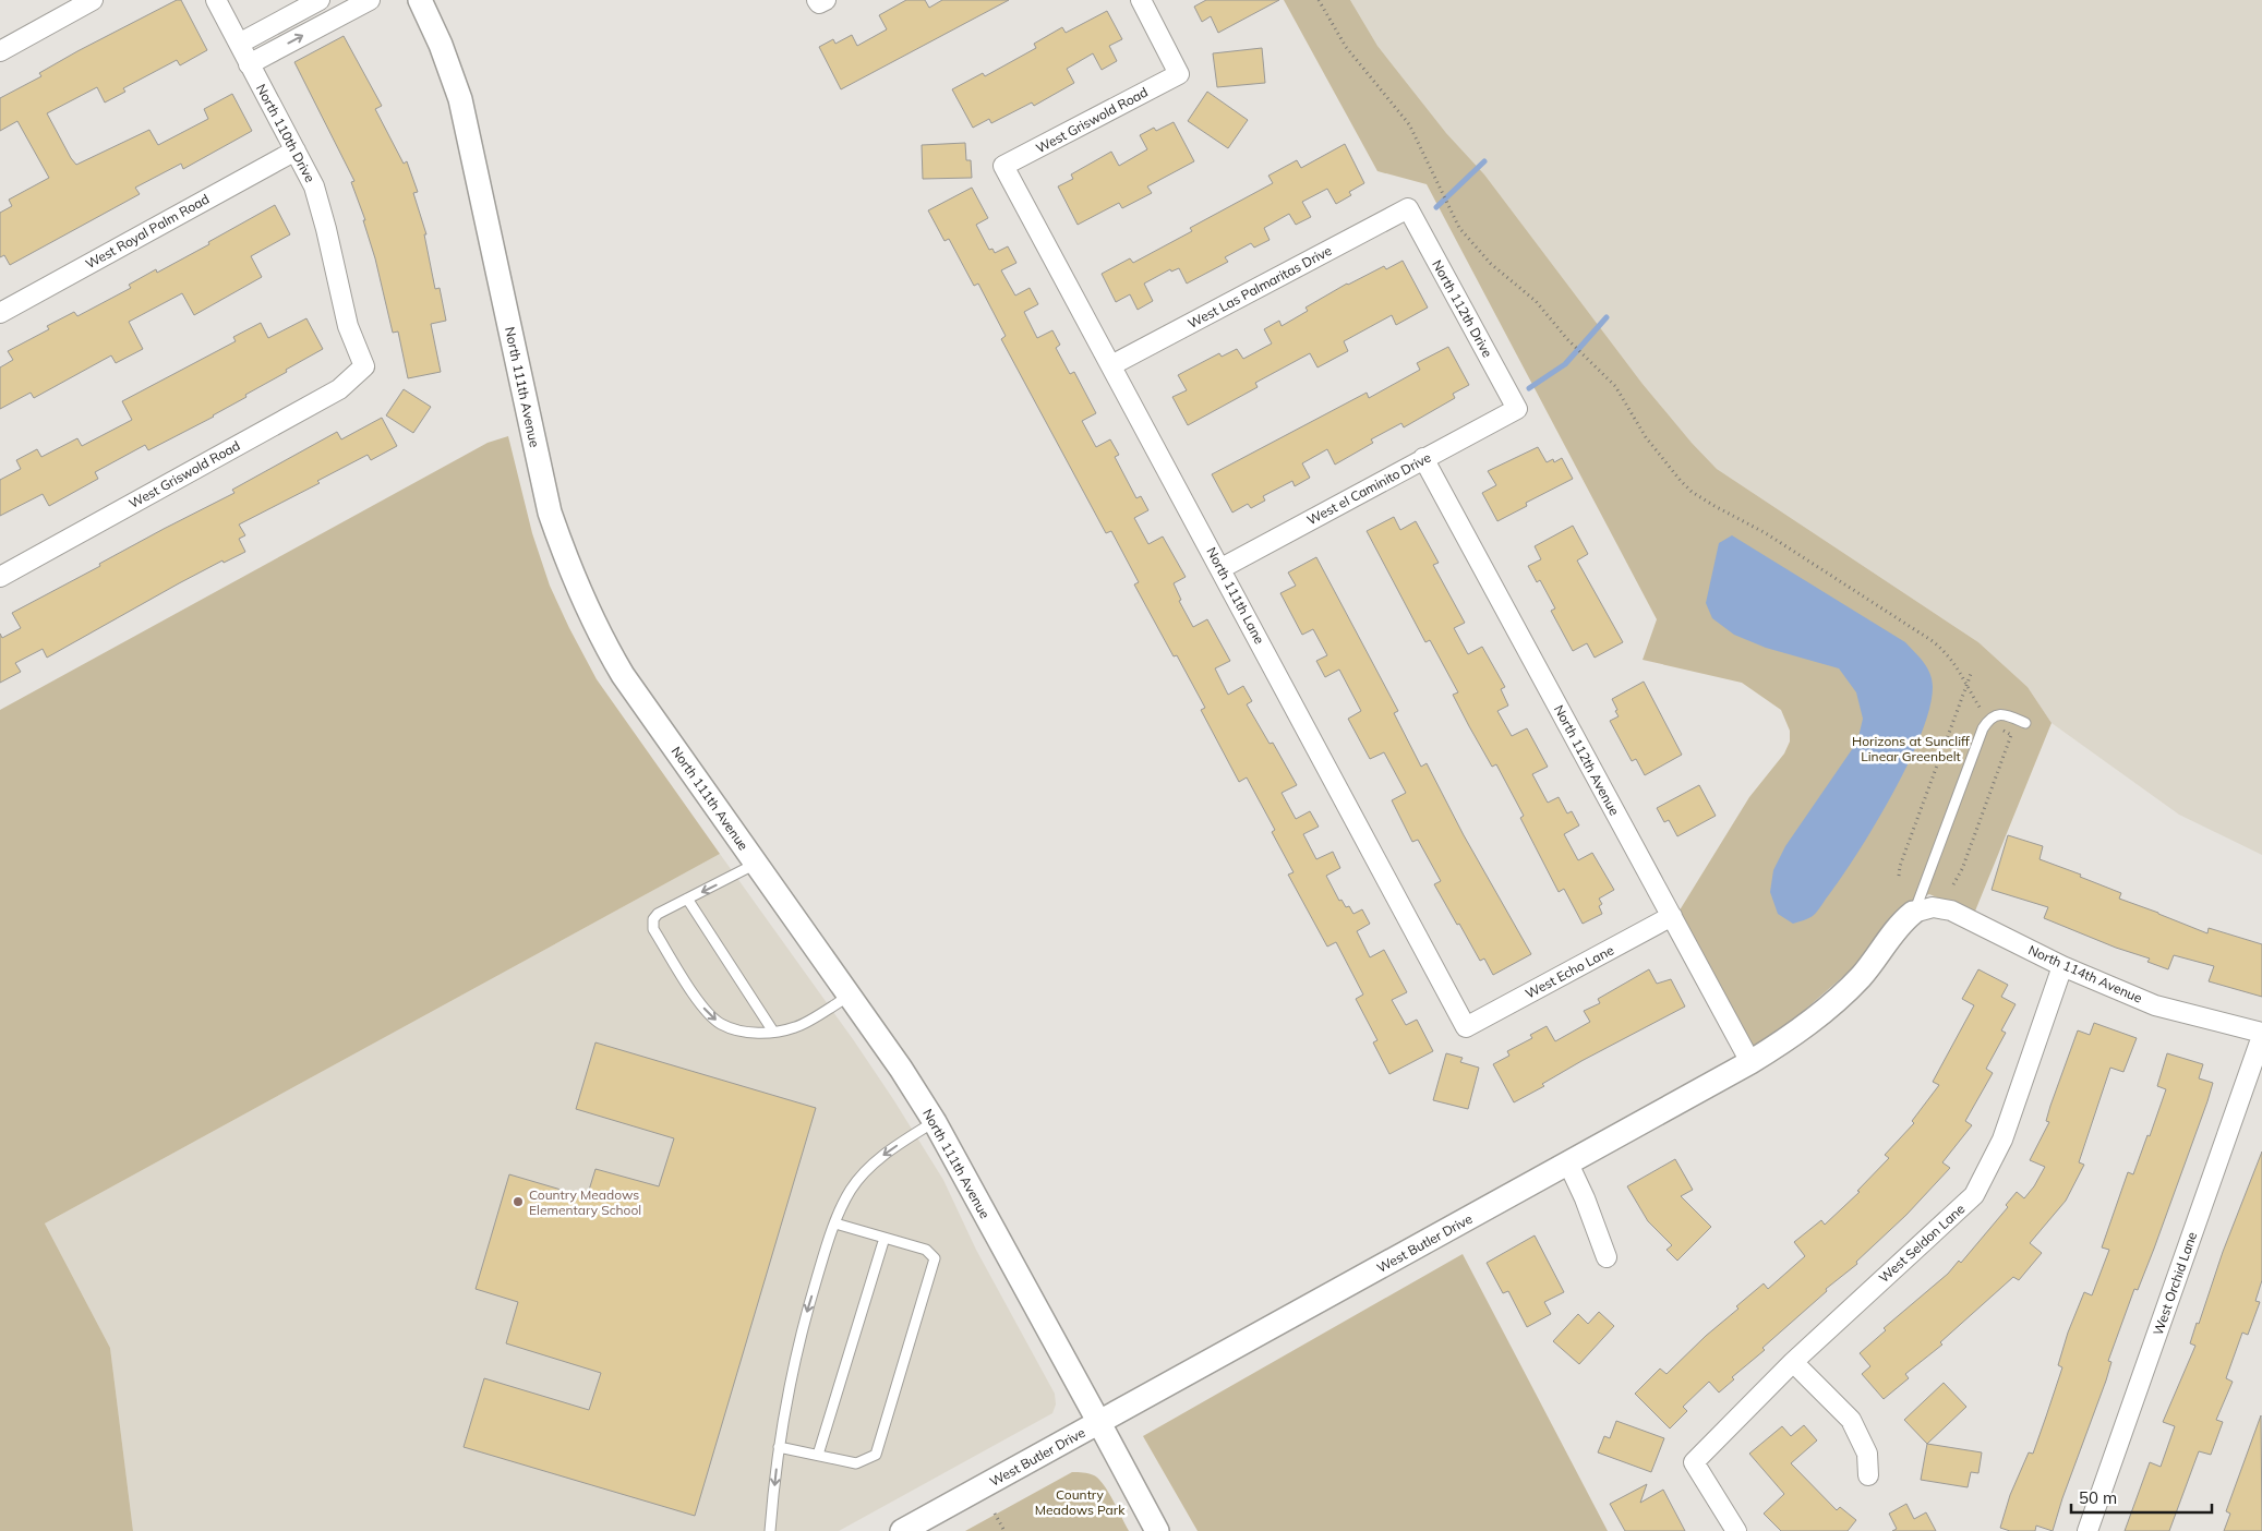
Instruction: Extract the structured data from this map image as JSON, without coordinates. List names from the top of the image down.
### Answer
{
  "streets": {
    "street": [
      "West Griswold Road",
      "North 110th Drive",
      "West Royal Palm Road",
      "West Las Palmaritas Drive",
      "North 112th Drive",
      "North 111th Avenue",
      "West el Caminito Drive",
      "North 111th Lane",
      "North 112th Avenue",
      "West Echo Lane",
      "North 114th Avenue",
      "West Butler Drive",
      "West Seldon Lane",
      "West Orchid Lane"
    ]
  },
  "crossings": [
    ["West Griswold Road", "North 110th Drive"],
    ["West Griswold Road", "North 111th Lane"],
    ["North 110th Drive", "West Royal Palm Road"],
    ["West Las Palmaritas Drive", "North 112th Drive"],
    ["West Las Palmaritas Drive", "North 111th Lane"],
    ["North 112th Drive", "West el Caminito Drive"],
    ["North 111th Avenue", "West Butler Drive"],
    ["West el Caminito Drive", "North 111th Lane"],
    ["West el Caminito Drive", "North 112th Avenue"],
    ["North 111th Lane", "West Echo Lane"],
    ["North 112th Avenue", "West Echo Lane"],
    ["North 112th Avenue", "West Butler Drive"],
    ["North 114th Avenue", "West Butler Drive"],
    ["North 114th Avenue", "West Seldon Lane"],
    ["North 114th Avenue", "West Orchid Lane"]
  ],
  "parks": ["Horizons at Suncliff Linear Greenbelt", "Country Meadows Park"],
  "places": ["Country Meadows Elementary School"],
  "scale_bar": "50 m"
}
